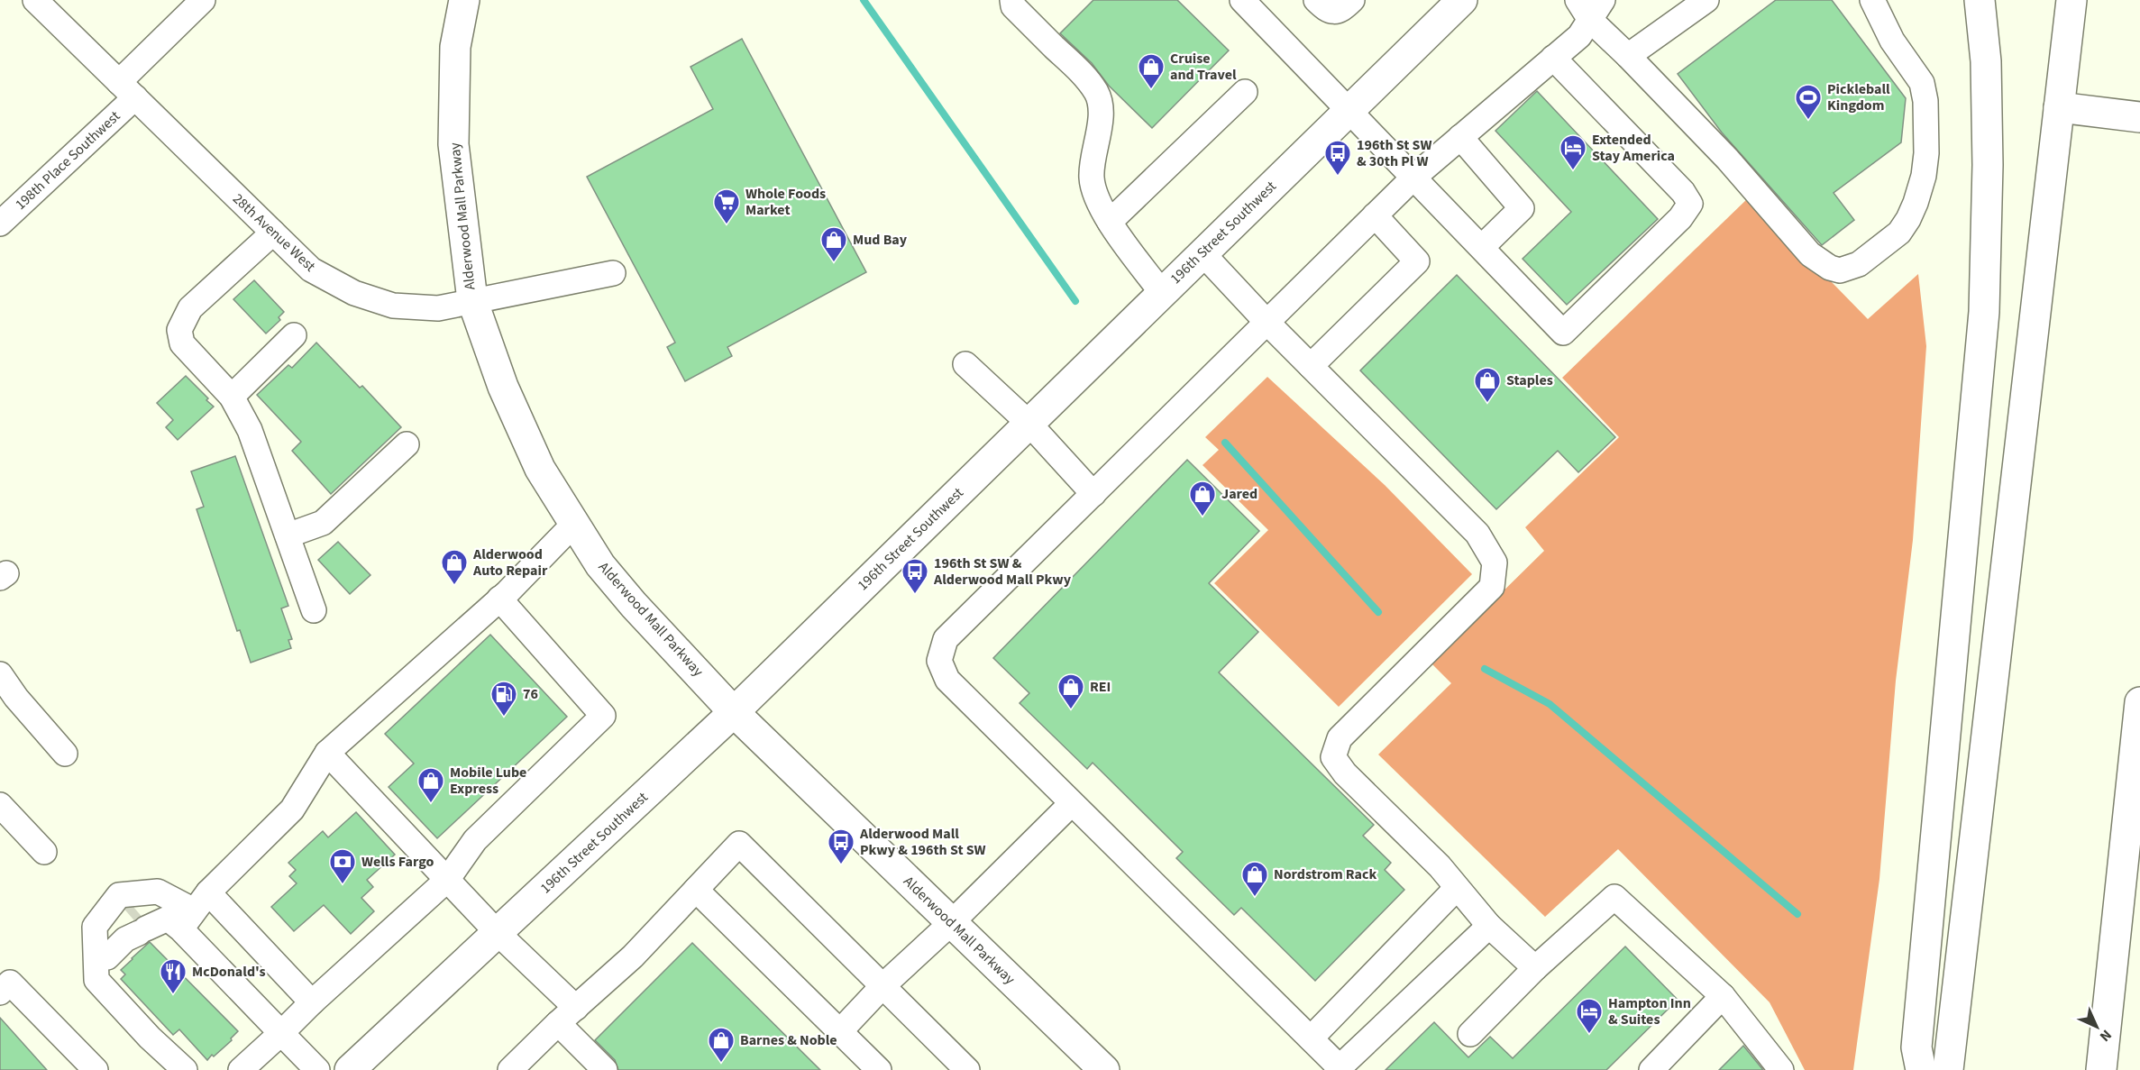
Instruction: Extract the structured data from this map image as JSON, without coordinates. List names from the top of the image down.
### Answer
{
  "streets": {
    "main road": ["Alderwood Mall Parkway", "196th Street Southwest"],
    "street": ["198th Place Southwest", "28th Avenue West"]
  },
  "crossings": [
    ["198th Place Southwest", "28th Avenue West"],
    ["Alderwood Mall Parkway", "28th Avenue West"],
    ["Alderwood Mall Parkway", "196th Street Southwest"]
  ],
  "places": {
    "shop": [
      "Cruise and Travel",
      "Mud Bay",
      "Staples",
      "Jared",
      "Alderwood Auto Repair",
      "REI",
      "Mobile Lube Express",
      "Nordstrom Rack",
      "Barnes & Noble"
    ],
    "sports": ["Pickleball Kingdom"],
    "hotel": ["Extended Stay America", "Hampton Inn & Suites"],
    "bus stop": ["196th St SW & 30th Pl W", "196th St SW & Alderwood Mall Pkwy", "Alderwood Mall Pkwy & 196th St SW"],
    "supermarket": ["Whole Foods Market"],
    "fuel station": ["76"],
    "bank": ["Wells Fargo"],
    "restaurant": ["McDonald's"]
  },
  "north": "bottom right"
}
